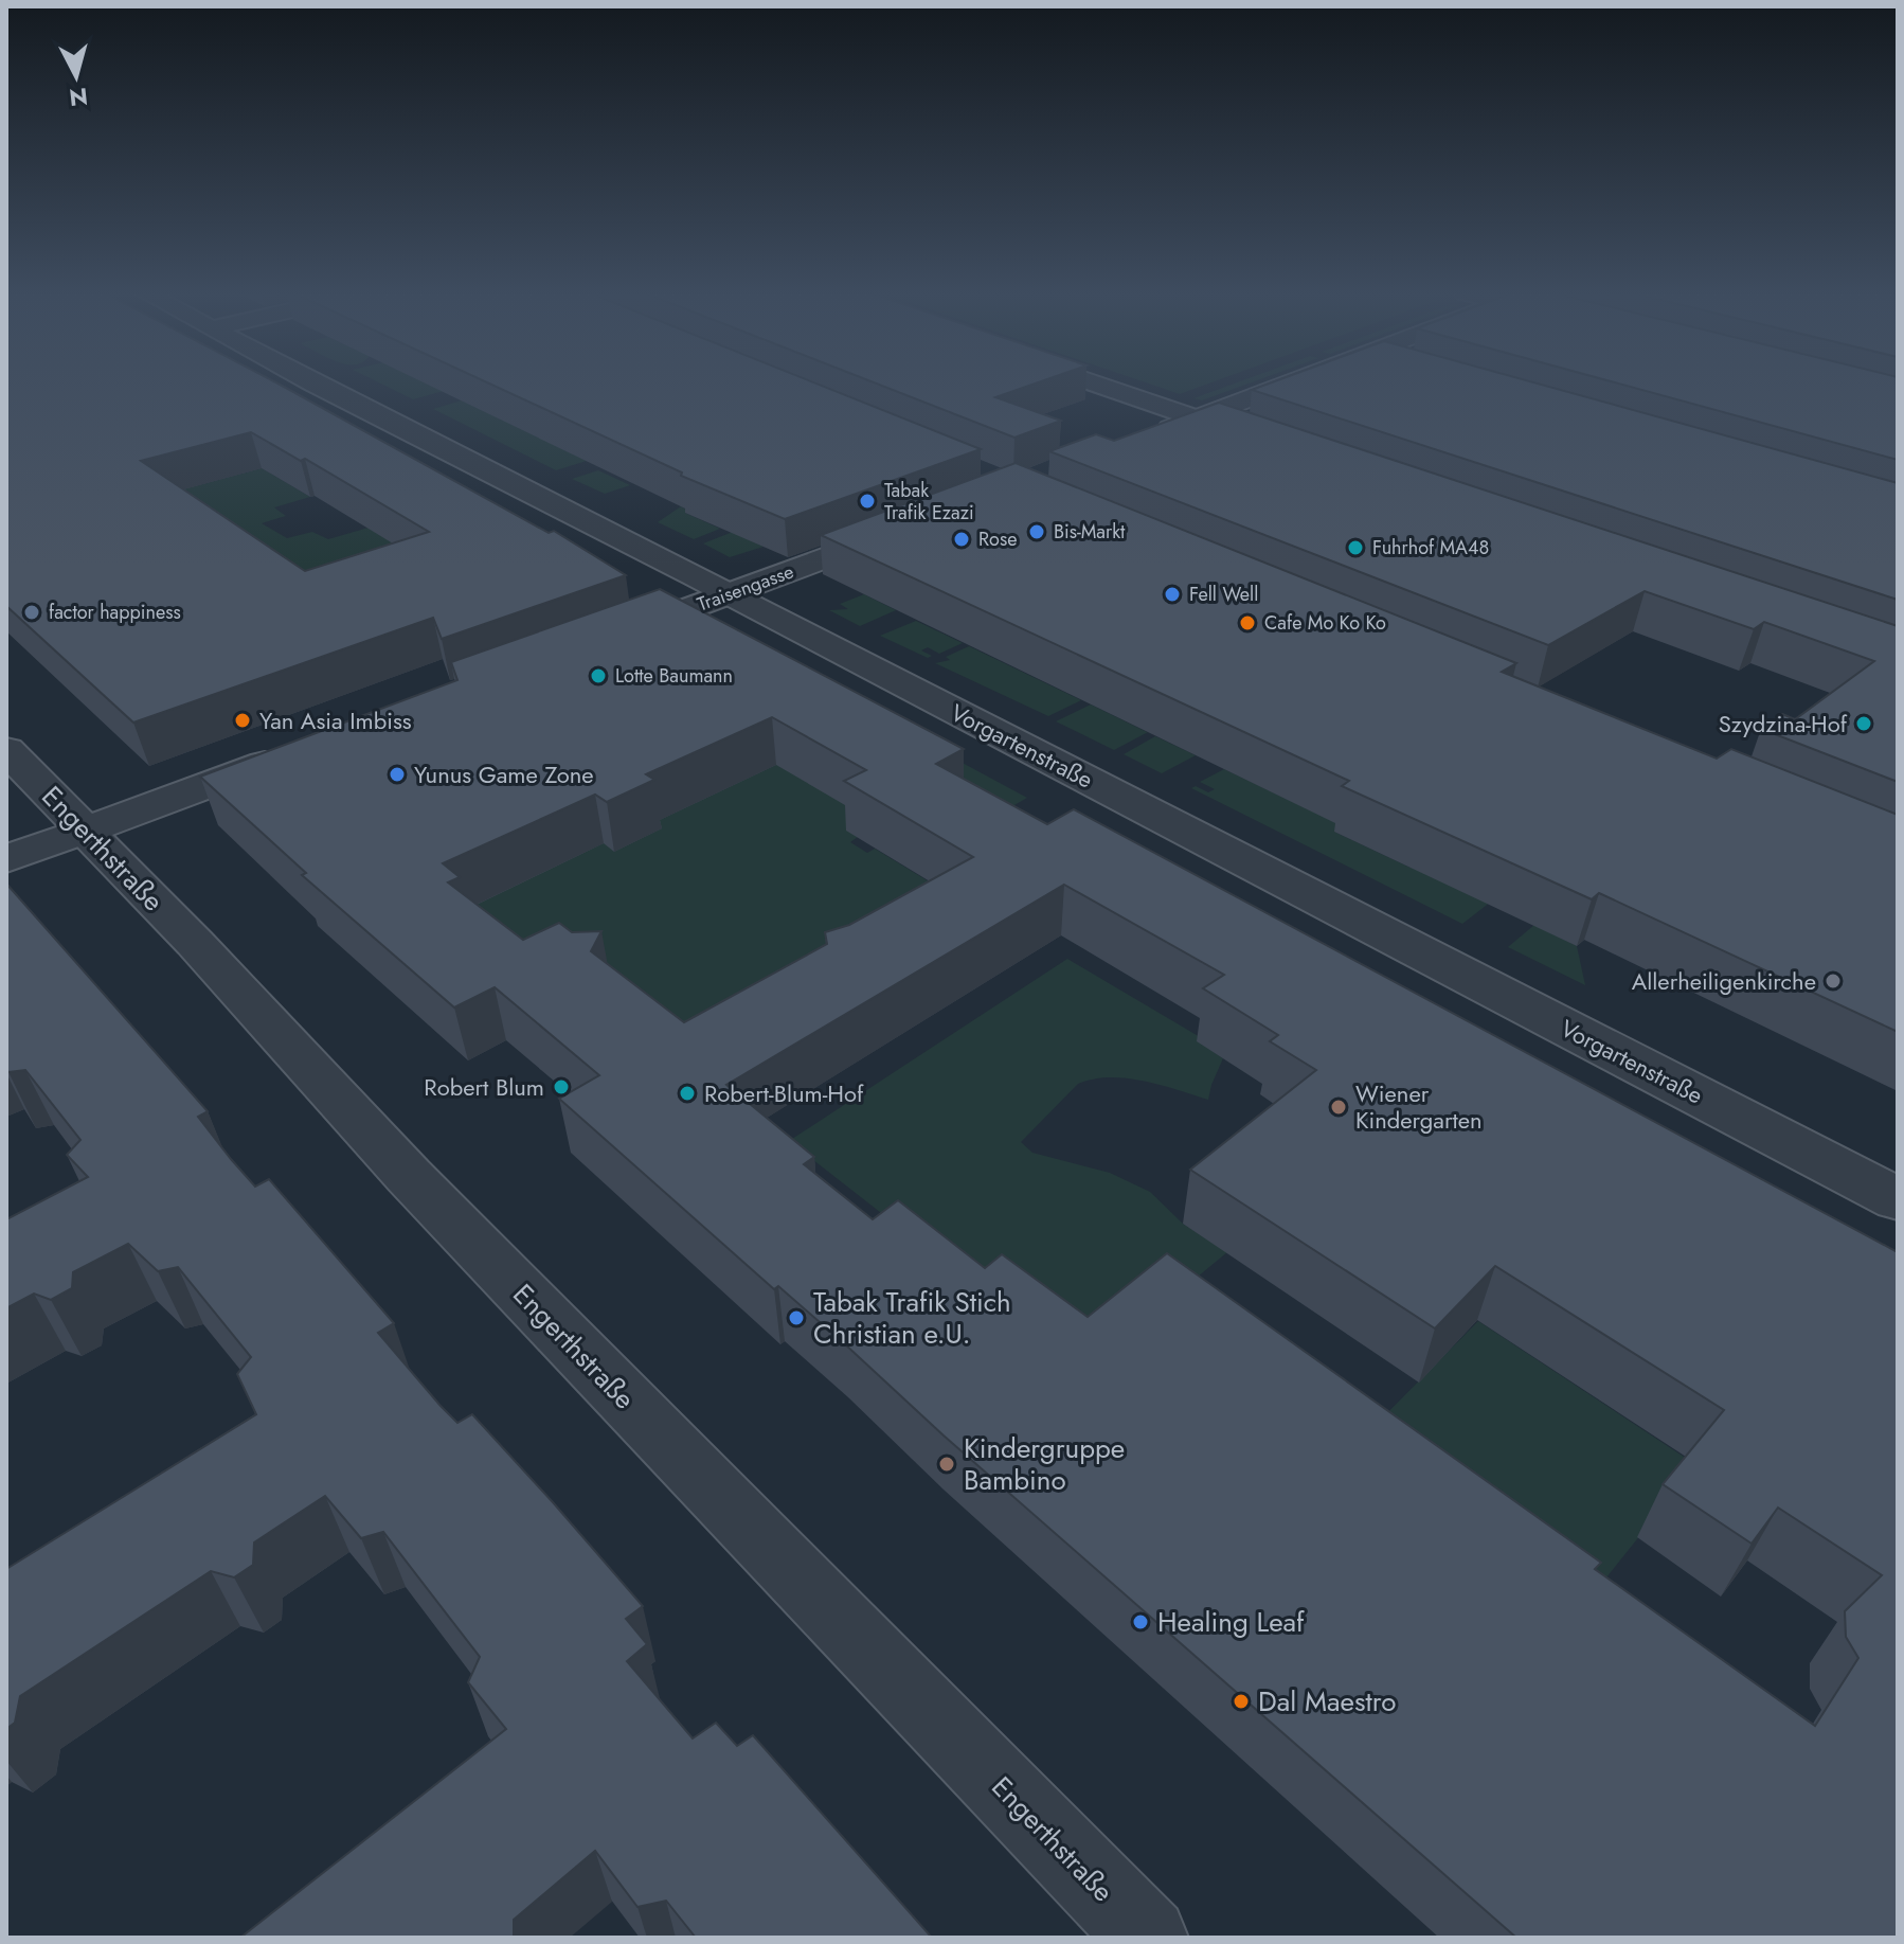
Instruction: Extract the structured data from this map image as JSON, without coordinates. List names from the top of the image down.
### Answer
{
  "streets": {
    "street": ["Traisengasse", "Vorgartenstraße", "Engerthstraße"]
  },
  "crossings": [
    ["Traisengasse", "Vorgartenstraße"]
  ],
  "places": [
    "Tabak Trafik Ezazi",
    "Bis-Markt",
    "Rose",
    "Fuhrhof MA48",
    "Fell Well",
    "factor happiness",
    "Cafe Mo Ko Ko",
    "Lotte Baumann",
    "Yan Asia Imbiss",
    "Szydzina-Hof",
    "Yunus Game Zone",
    "Allerheiligenkirche",
    "Robert Blum",
    "Robert-Blum-Hof",
    "Wiener Kindergarten",
    "Tabak Trafik Stich Christian e.U.",
    "Kindergruppe Bambino",
    "Healing Leaf",
    "Dal Maestro"
  ],
  "north": "bottom"
}
